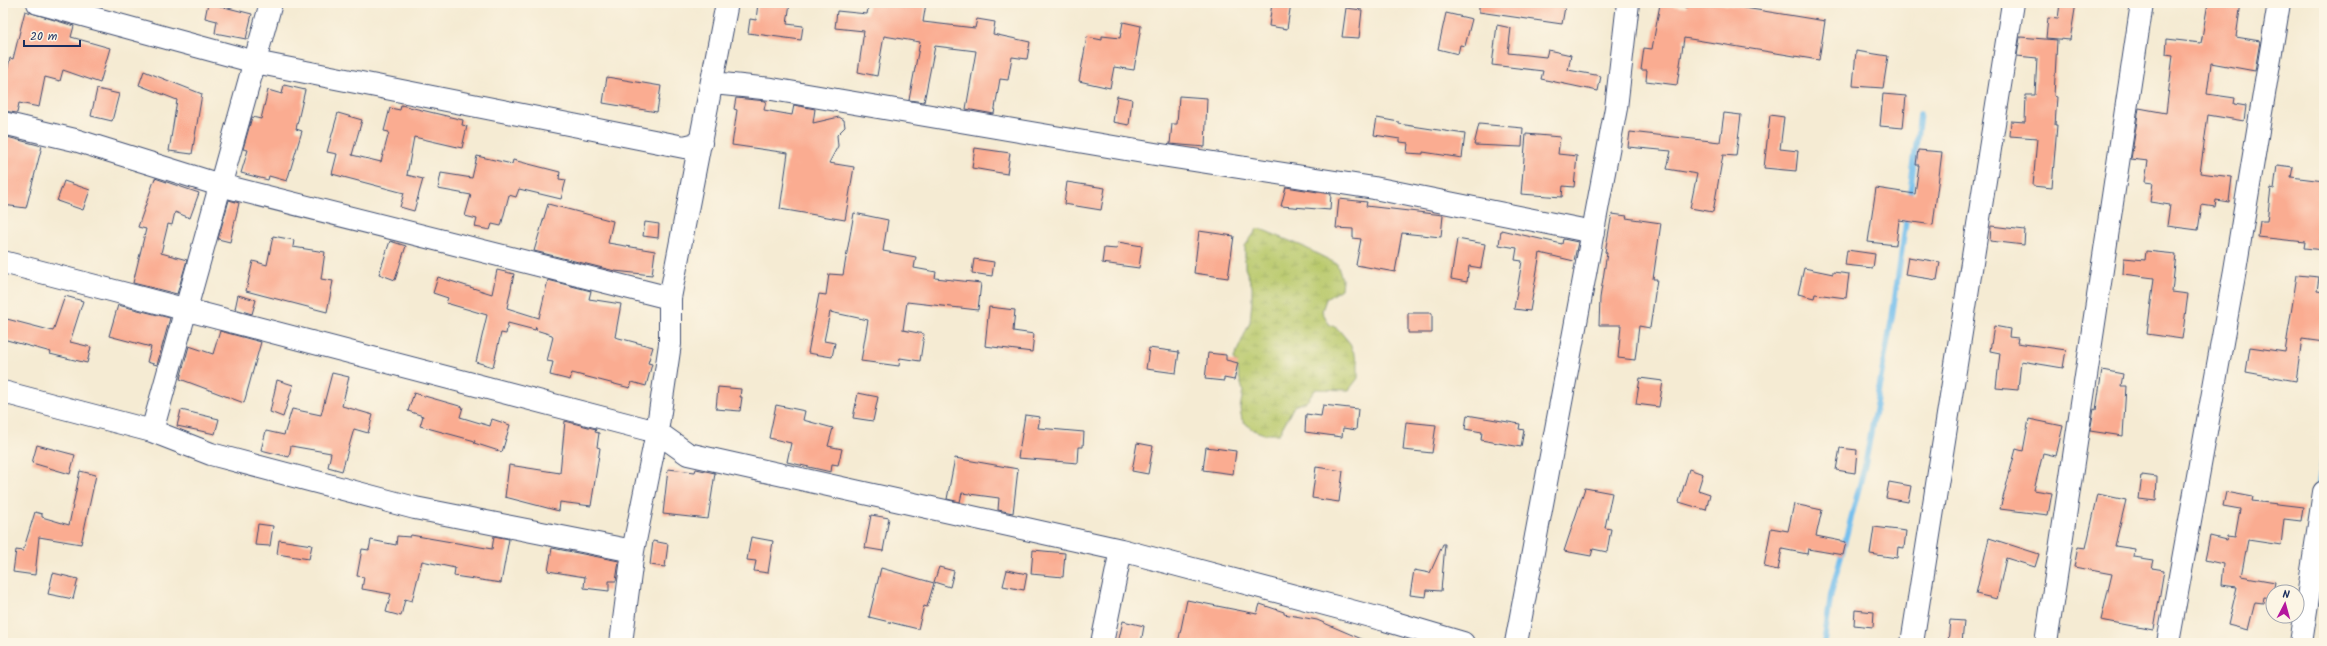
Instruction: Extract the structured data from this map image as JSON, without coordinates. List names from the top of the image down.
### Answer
{
  "scale_bar": "20 m",
  "north": "top"
}
